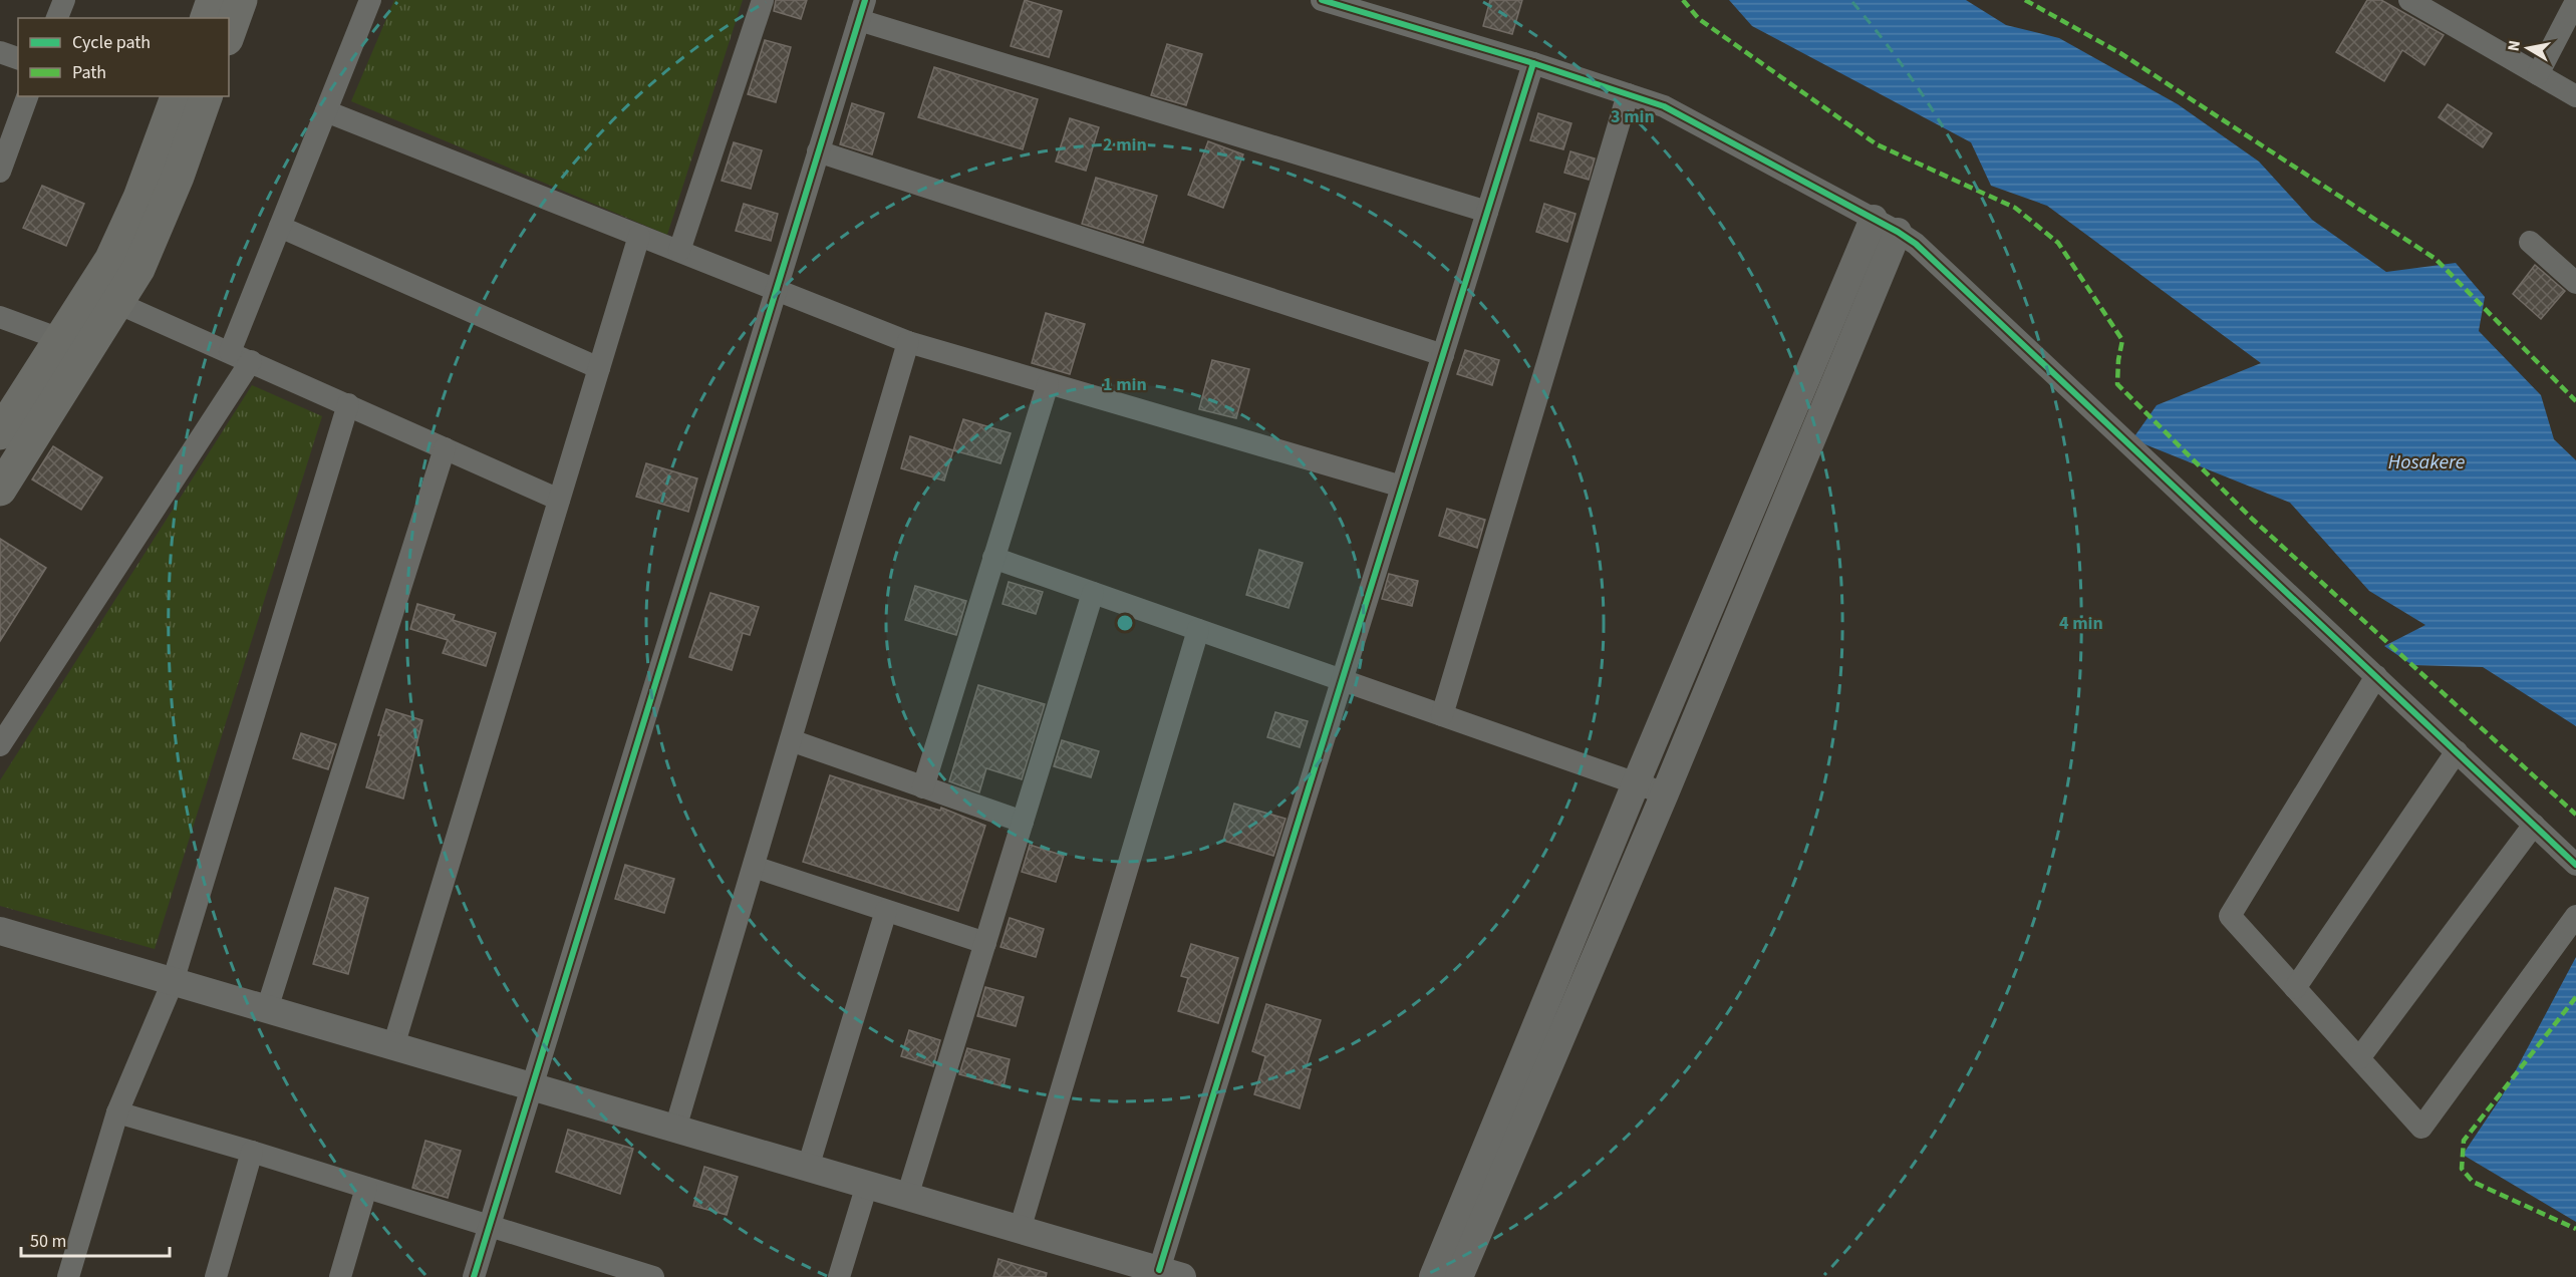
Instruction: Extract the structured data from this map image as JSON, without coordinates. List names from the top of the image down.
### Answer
{
  "water": ["Hosakere"],
  "legend": ["Cycle path", "Path"],
  "scale_bar": "50 m",
  "north": "left",
  "rings": [
    "3 min",
    "2 min",
    "1 min",
    "4 min"
  ]
}
